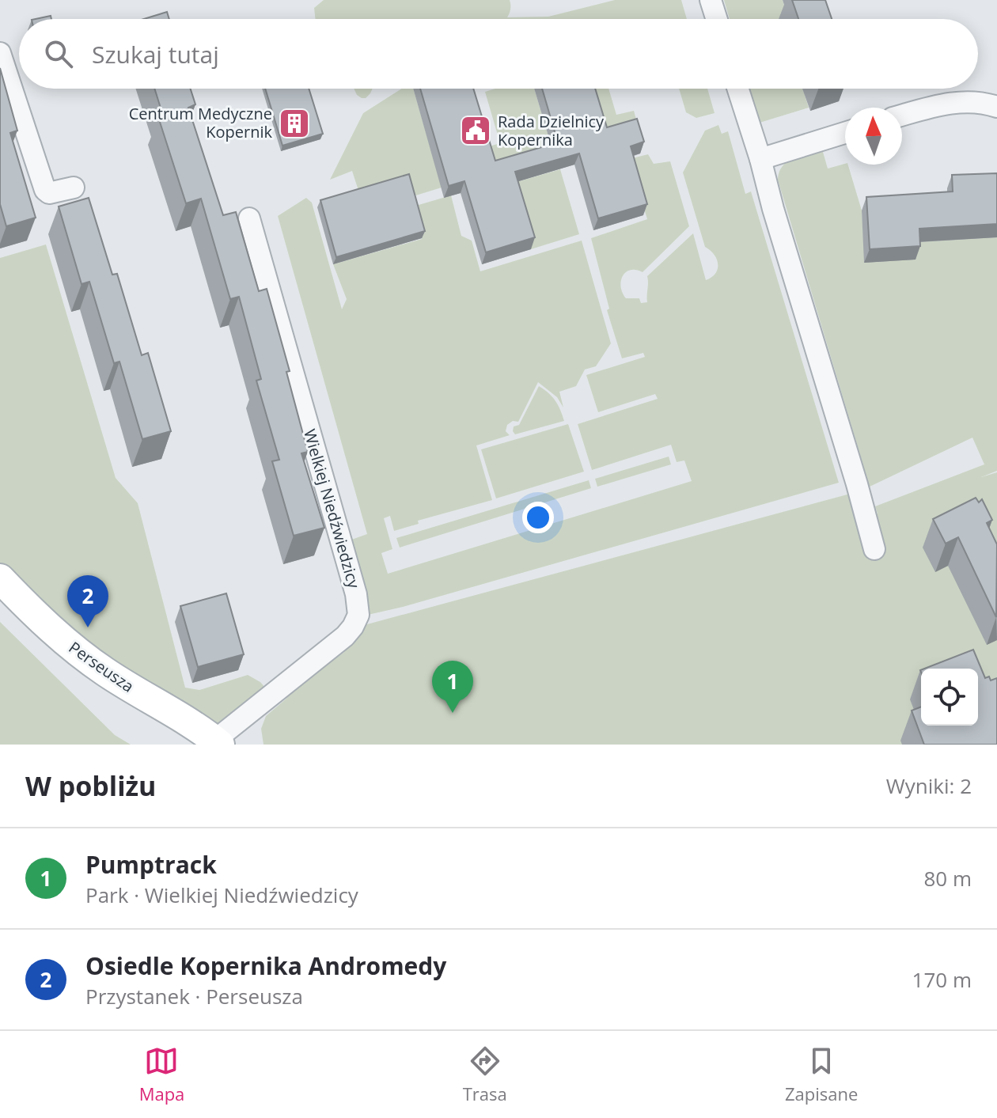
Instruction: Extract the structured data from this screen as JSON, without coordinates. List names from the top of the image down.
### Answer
{
  "streets": {
    "street": ["Wielkiej Niedźwiedzicy", "Perseusza"]
  },
  "crossings": [
    ["Wielkiej Niedźwiedzicy", "Perseusza"]
  ],
  "places": {
    "building": ["Centrum Medyczne Kopernik"],
    "public building": ["Rada Dzielnicy Kopernika"]
  },
  "north": "top",
  "page": {
    "search": "Szukaj tutaj",
    "pins": ["2", "1"],
    "heading": ["W pobliżu", "Wyniki: 2"],
    "list": [
      {
        "mark": "1",
        "name": "Pumptrack",
        "note": "Park · Wielkiej Niedźwiedzicy",
        "value": "80 m"
      },
      {
        "mark": "2",
        "name": "Osiedle Kopernika Andromedy",
        "note": "Przystanek · Perseusza",
        "value": "170 m"
      }
    ],
    "nav": ["Mapa", "Trasa", "Zapisane"]
  }
}
